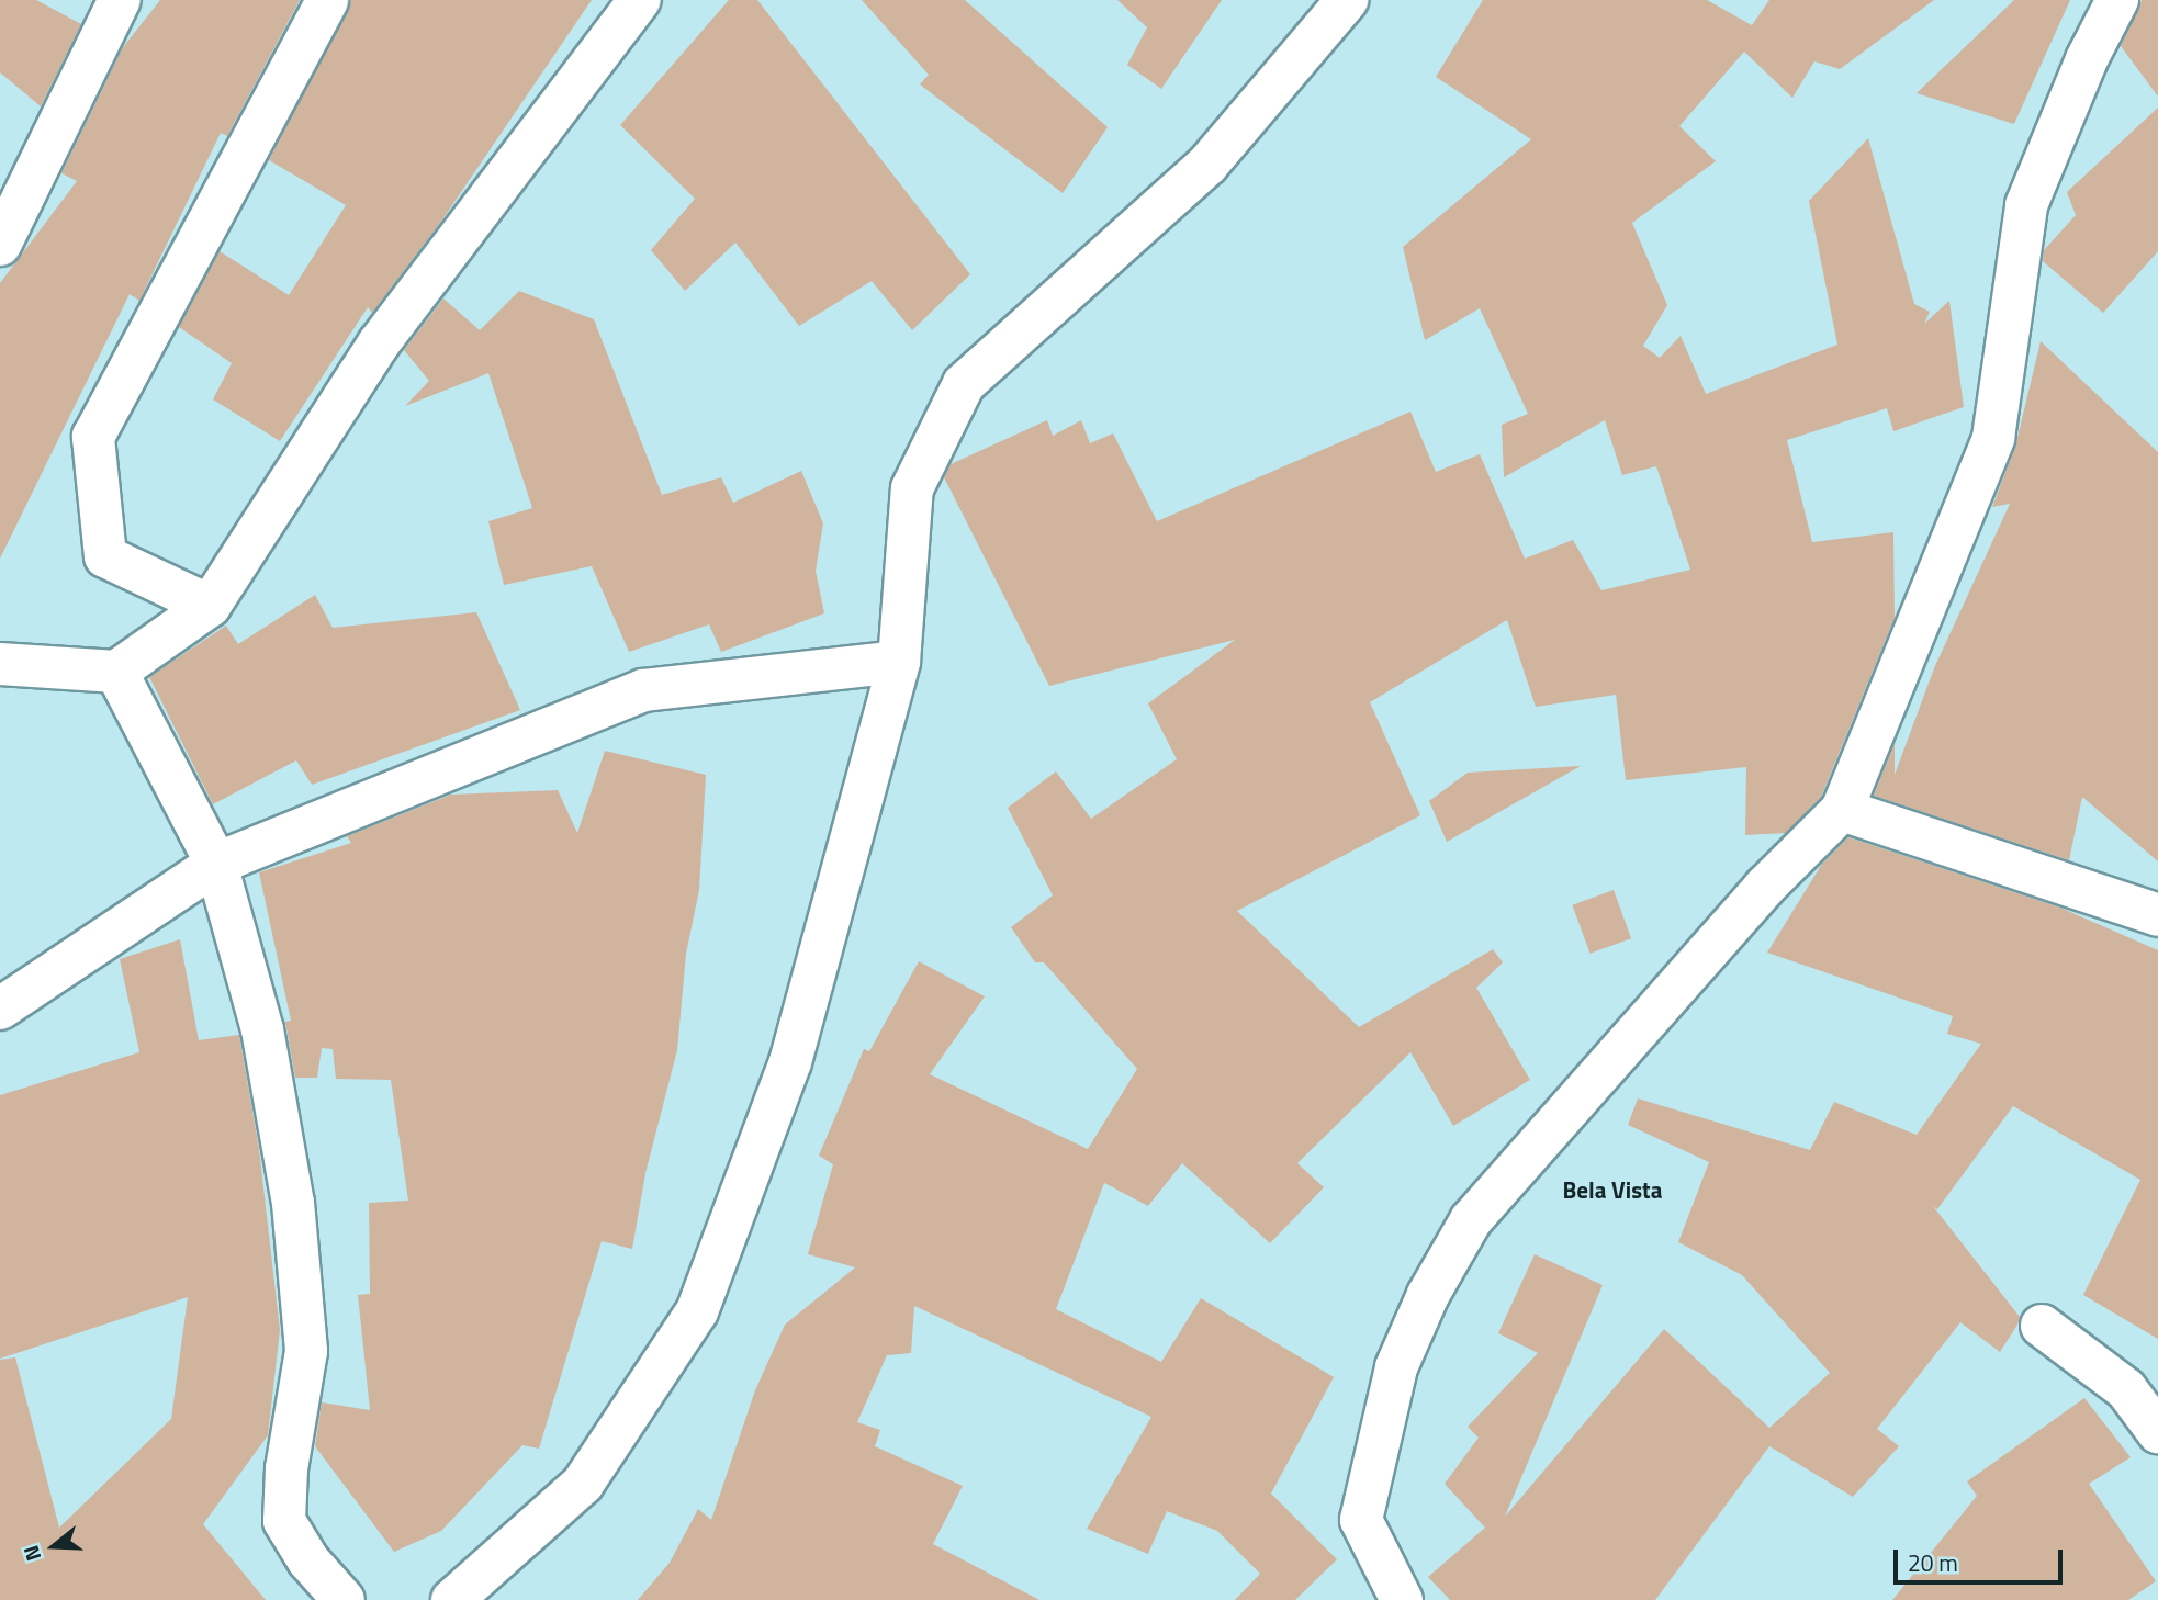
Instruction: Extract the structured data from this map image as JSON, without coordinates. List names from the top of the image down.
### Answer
{
  "districts": ["Bela Vista"],
  "scale_bar": "20 m",
  "north": "left"
}
